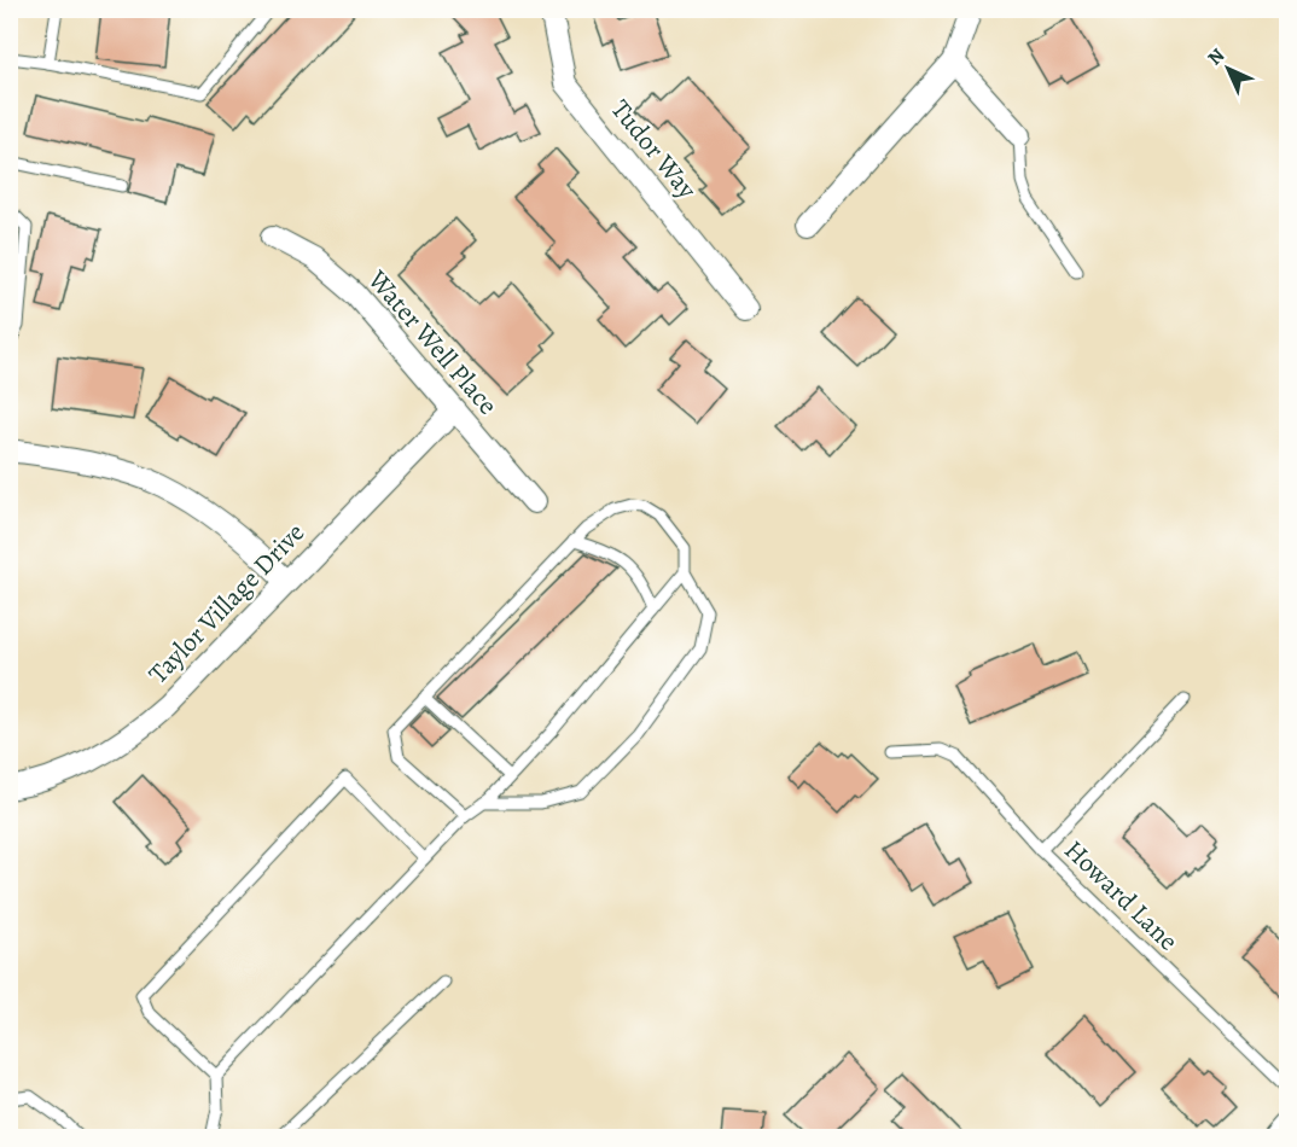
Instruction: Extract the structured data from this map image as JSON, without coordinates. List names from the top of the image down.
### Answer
{
  "streets": {
    "street": ["Tudor Way", "Water Well Place", "Taylor Village Drive"],
    "lane": ["Howard Lane"]
  },
  "crossings": [
    ["Water Well Place", "Taylor Village Drive"]
  ],
  "north": "top left"
}
